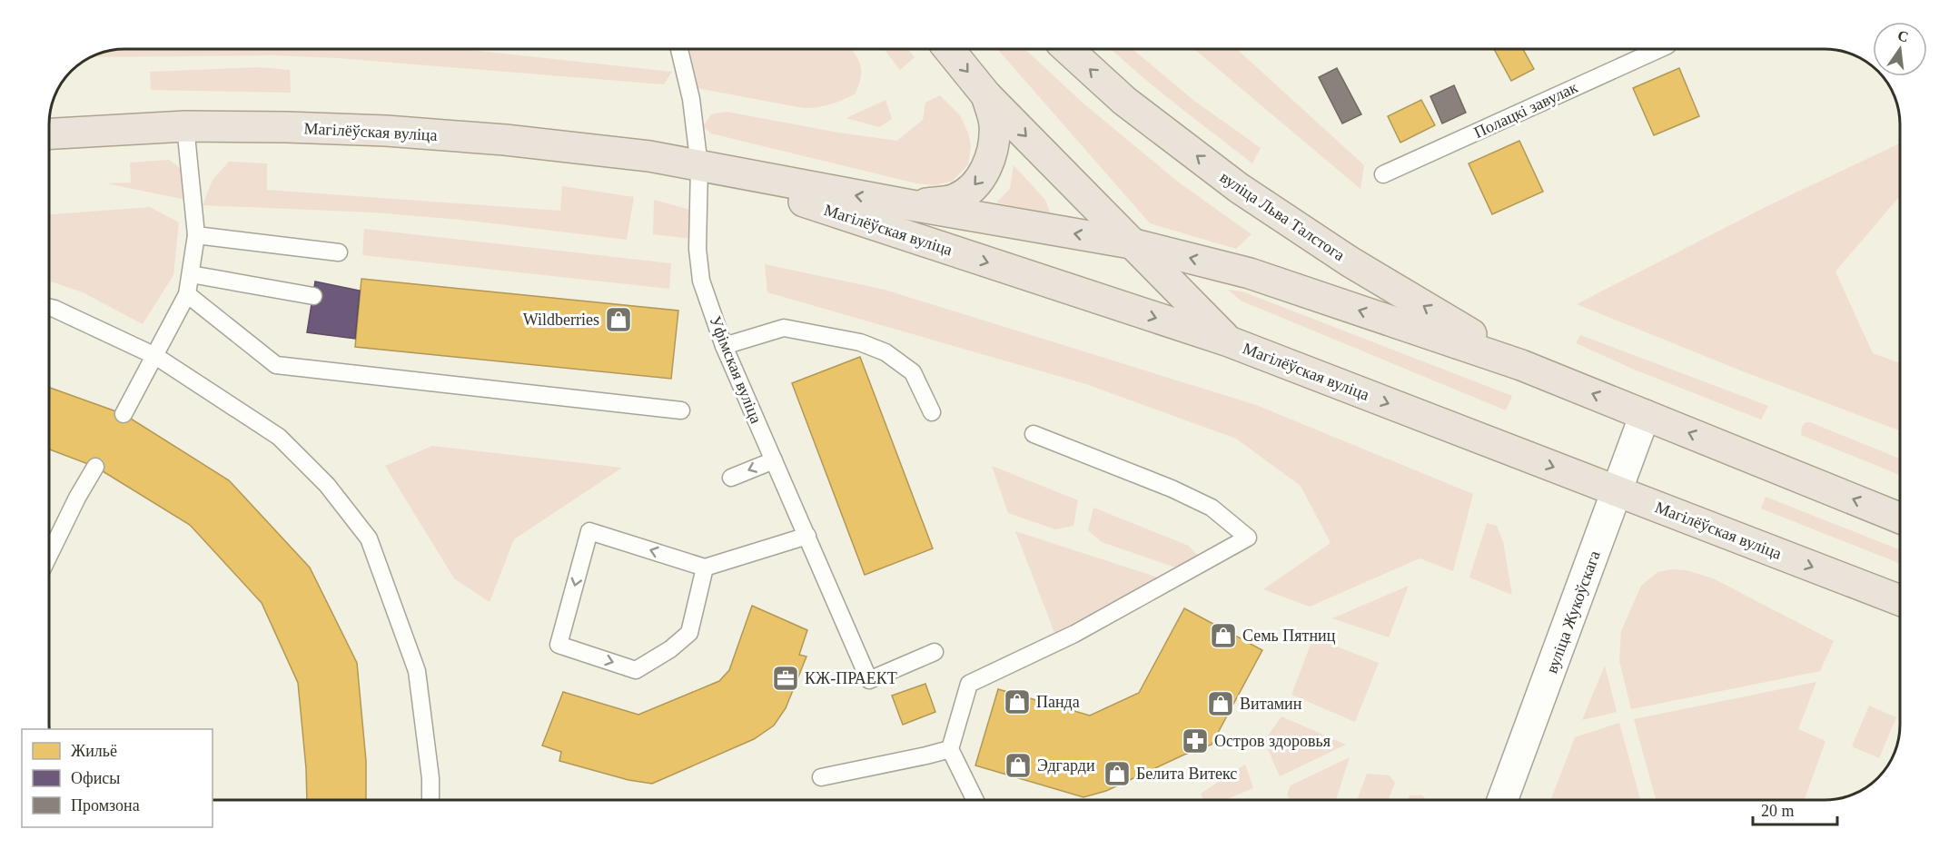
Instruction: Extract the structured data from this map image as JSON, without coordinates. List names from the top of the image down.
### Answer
{
  "streets": {
    "main road": ["Магілёўская вуліца", "вуліца Льва Талстога", "вуліца Жукоўскага"],
    "lane": ["Полацкі завулак", "Уфімская вуліца"]
  },
  "crossings": [
    ["Магілёўская вуліца", "вуліца Льва Талстога"],
    ["Магілёўская вуліца", "Уфімская вуліца"],
    ["Магілёўская вуліца", "вуліца Жукоўскага"]
  ],
  "places": {
    "shop": [
      "Wildberries",
      "Семь Пятниц",
      "Панда",
      "Витамин",
      "Эдгарди",
      "Белита Витекс"
    ],
    "office": ["КЖ-ПРАЕКТ"],
    "pharmacy": ["Остров здоровья"]
  },
  "legend": ["Жильё", "Офисы", "Промзона"],
  "scale_bar": "20 m",
  "north": "top"
}
